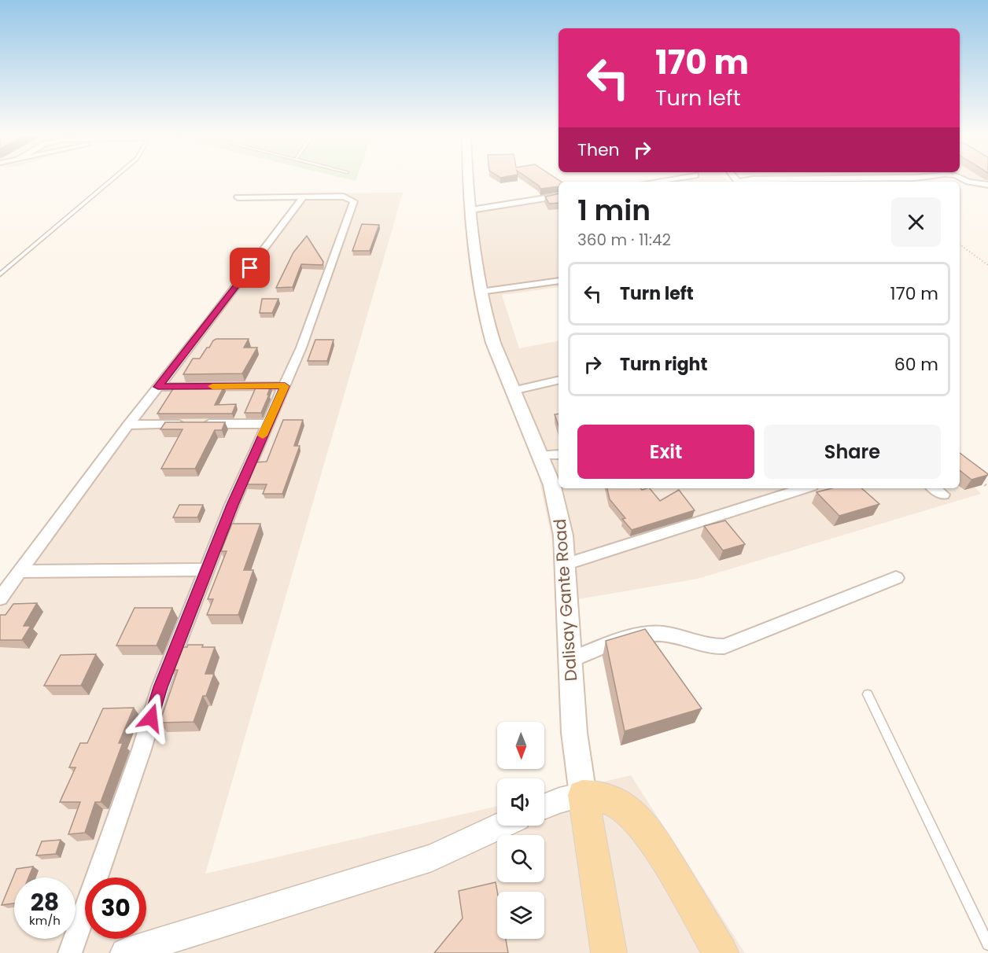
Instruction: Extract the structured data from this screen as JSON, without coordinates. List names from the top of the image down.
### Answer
{
  "streets": {
    "main road": ["Dalisay Gante Road"]
  },
  "north": "bottom",
  "page": {
    "turn": ["170 m", "Turn left"],
    "then": "Then",
    "heading": ["1 min", "360 m · 11:42"],
    "list": [
      {
        "name": "Turn left",
        "value": "170 m"
      },
      {
        "name": "Turn right",
        "value": "60 m"
      }
    ],
    "buttons": ["Exit", "Share"],
    "speed": "28 km/h",
    "limit": "30"
  }
}
